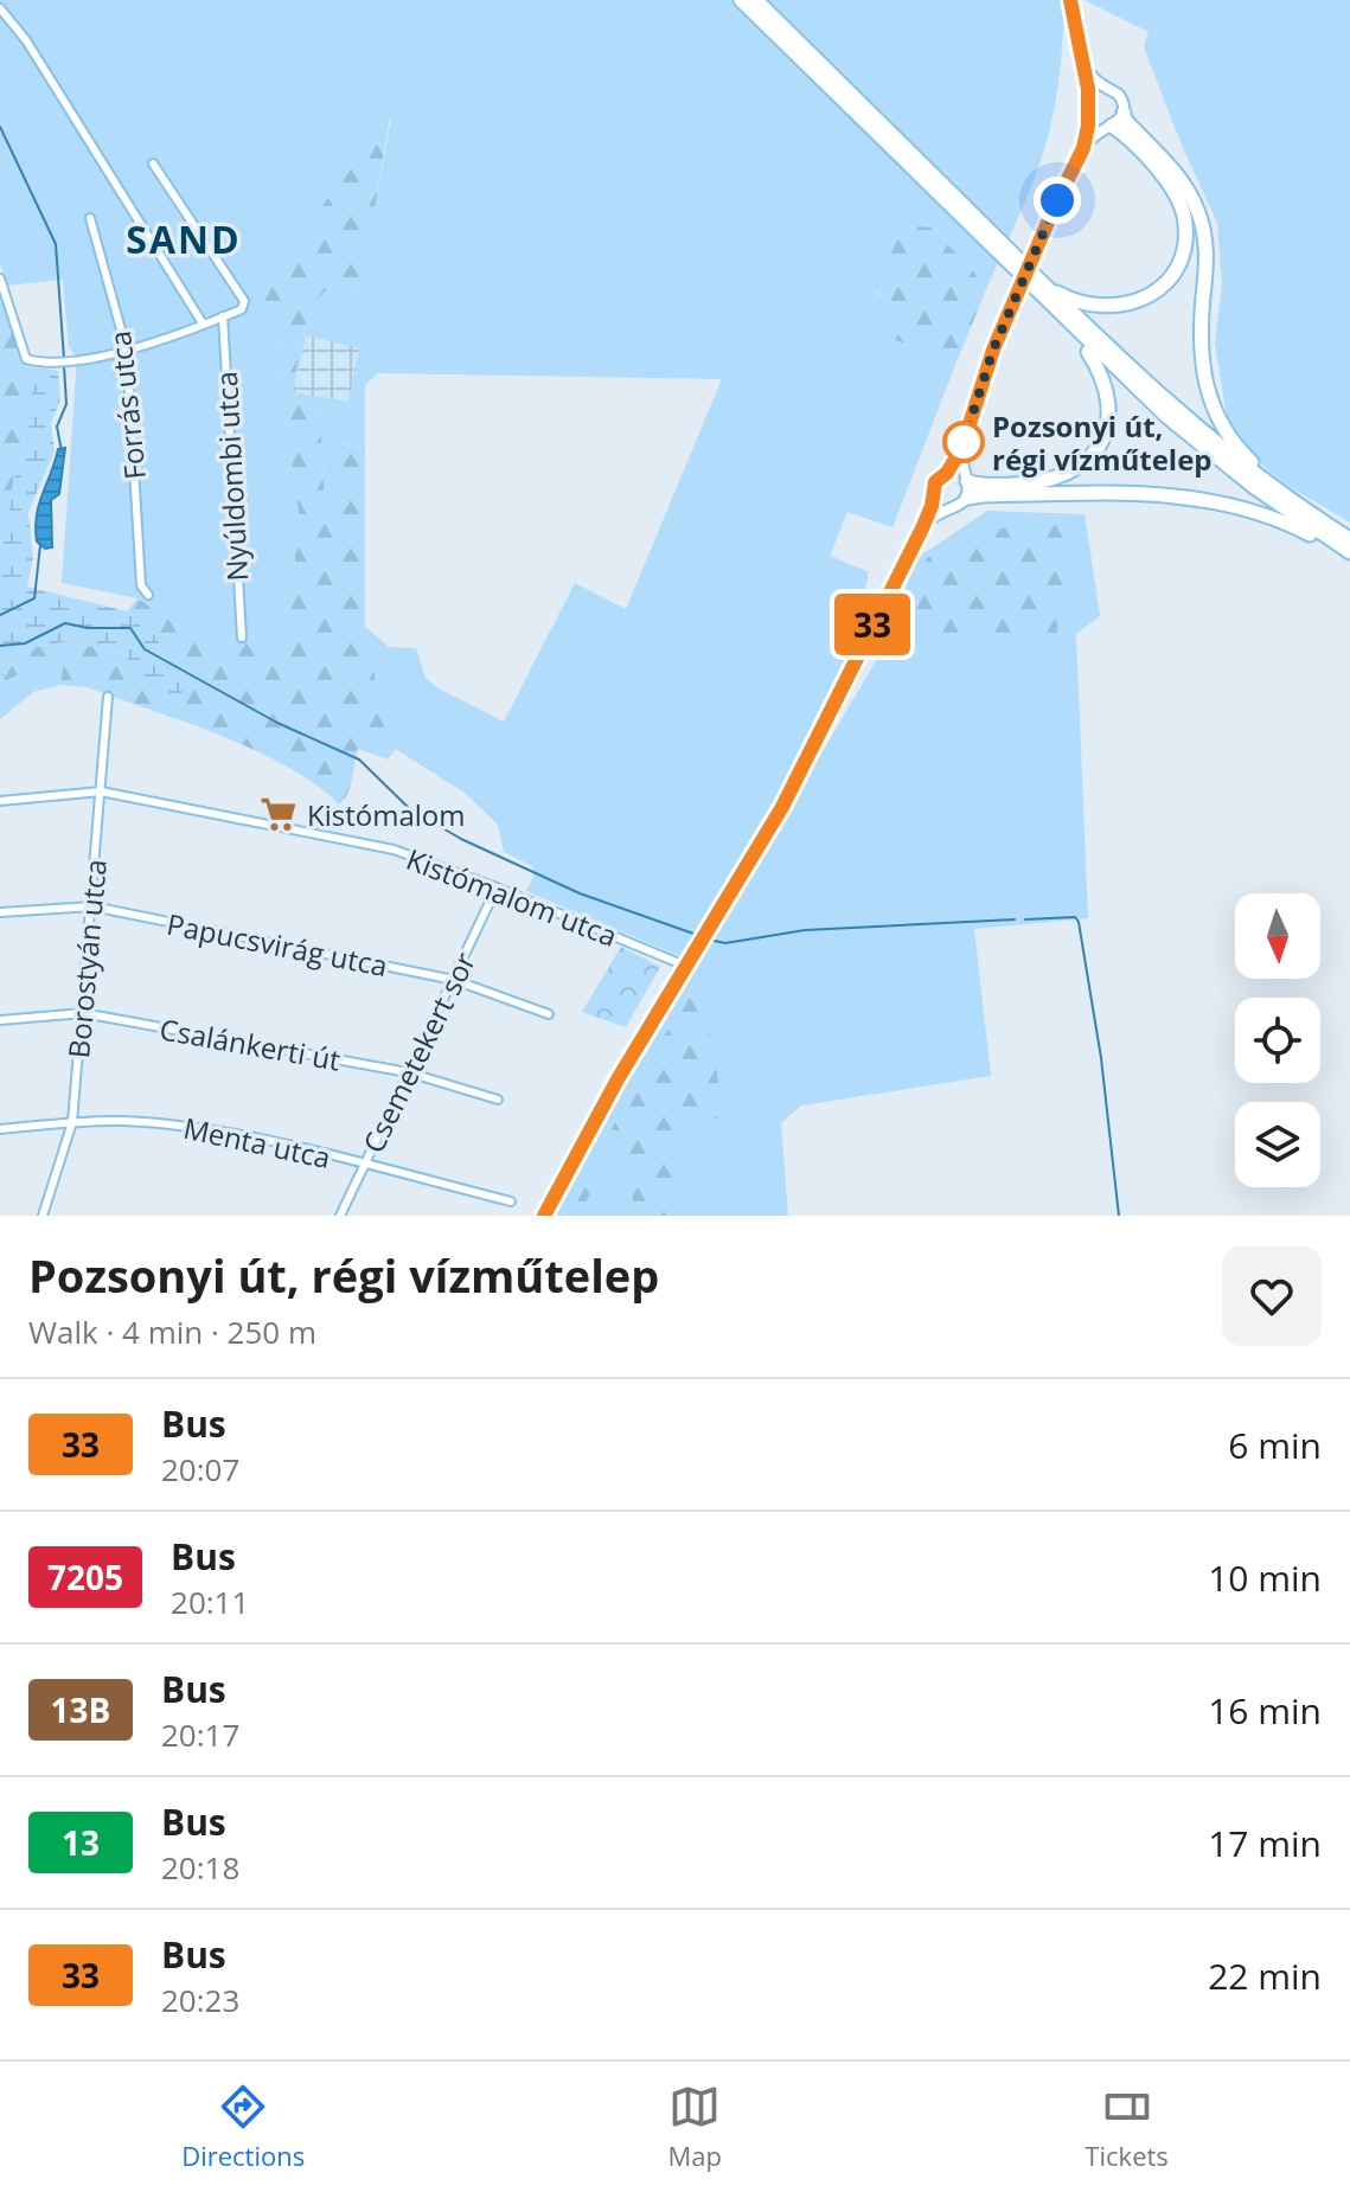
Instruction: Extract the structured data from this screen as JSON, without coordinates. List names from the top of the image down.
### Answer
{
  "streets": {
    "street": [
      "Forrás utca",
      "Nyúldombi utca",
      "Kistómalom utca",
      "Papucsvirág utca",
      "Borostyán utca",
      "Csalánkerti út",
      "Csemetekert sor",
      "Menta utca"
    ]
  },
  "crossings": [
    ["Kistómalom utca", "Borostyán utca"],
    ["Kistómalom utca", "Csemetekert sor"],
    ["Papucsvirág utca", "Borostyán utca"],
    ["Papucsvirág utca", "Csemetekert sor"],
    ["Borostyán utca", "Csalánkerti út"],
    ["Borostyán utca", "Menta utca"],
    ["Csalánkerti út", "Csemetekert sor"],
    ["Csemetekert sor", "Menta utca"]
  ],
  "districts": ["SAND"],
  "places": {
    "other": ["Pozsonyi út, régi vízműtelep"],
    "supermarket": ["Kistómalom"]
  },
  "lines": ["bus line 33"],
  "north": "bottom",
  "page": {
    "on_map": "33",
    "heading": ["Pozsonyi út, régi vízműtelep", "Walk · 4 min · 250 m"],
    "list": [
      {
        "mark": "33",
        "name": "Bus",
        "note": "20:07",
        "value": "6 min"
      },
      {
        "mark": "7205",
        "name": "Bus",
        "note": "20:11",
        "value": "10 min"
      },
      {
        "mark": "13B",
        "name": "Bus",
        "note": "20:17",
        "value": "16 min"
      },
      {
        "mark": "13",
        "name": "Bus",
        "note": "20:18",
        "value": "17 min"
      },
      {
        "mark": "33",
        "name": "Bus",
        "note": "20:23",
        "value": "22 min"
      }
    ],
    "tabs": ["Directions", "Map", "Tickets"]
  }
}
